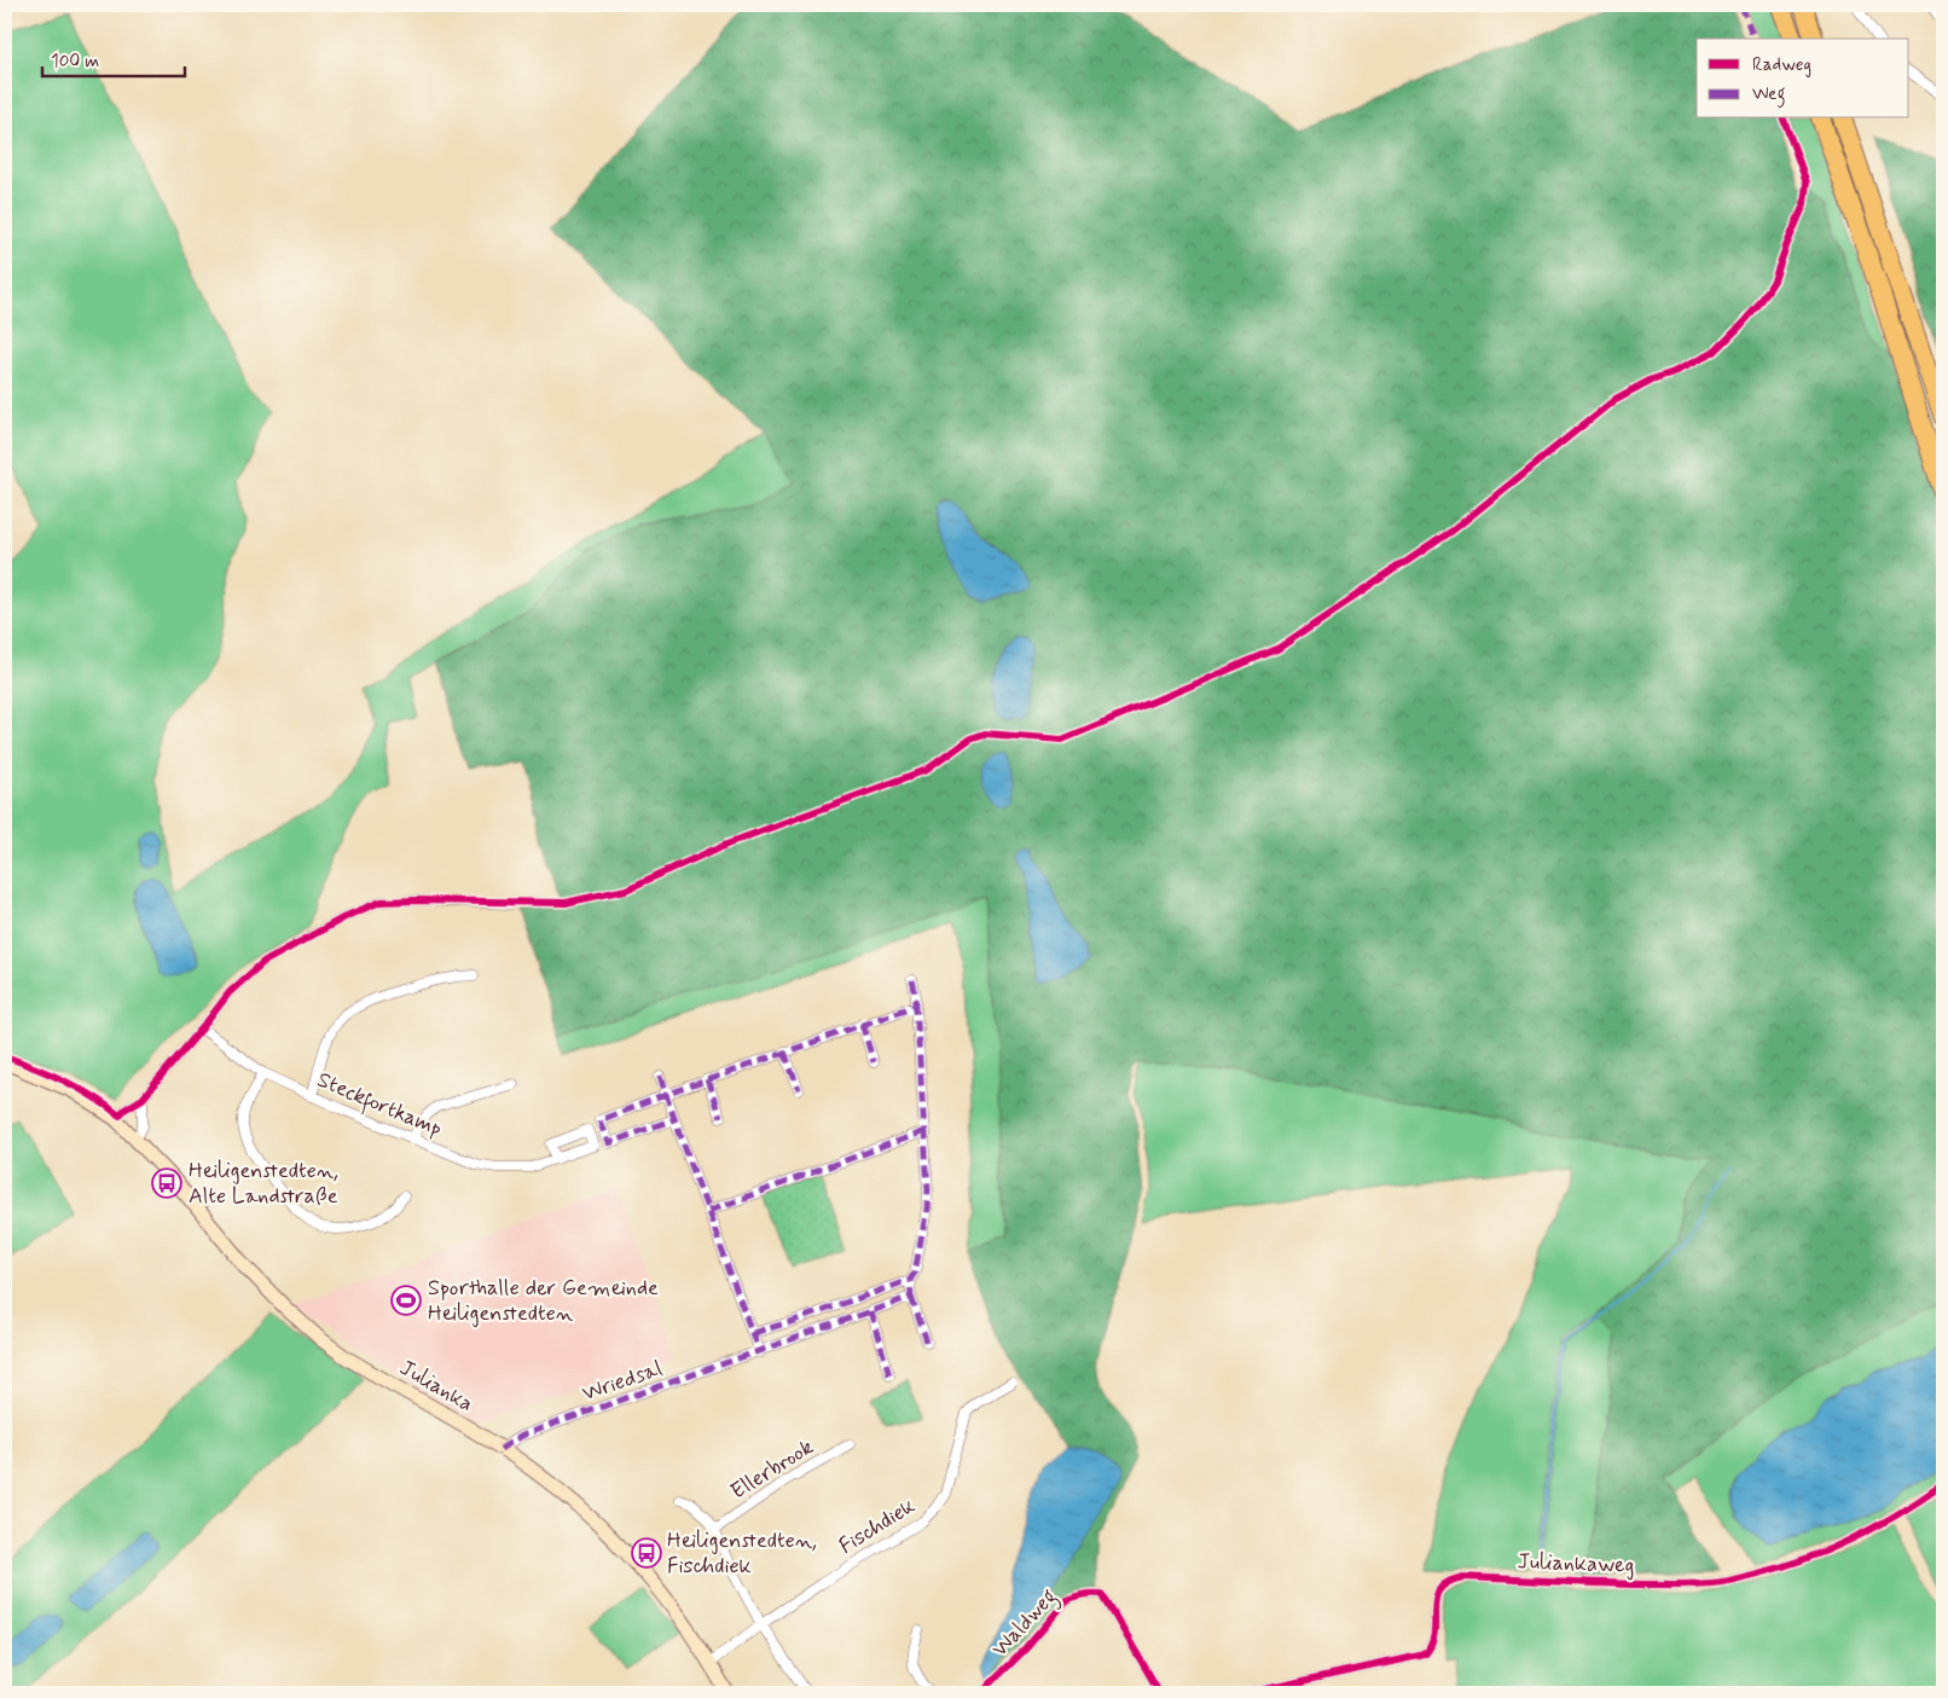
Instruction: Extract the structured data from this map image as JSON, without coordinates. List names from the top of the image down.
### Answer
{
  "streets": {
    "street": [
      "Steckfortkamp",
      "Wriedsal",
      "Julianka",
      "Ellerbrook",
      "Fischdiek",
      "Juliankaweg",
      "Waldweg"
    ]
  },
  "crossings": [
    ["Wriedsal", "Julianka"],
    ["Julianka", "Fischdiek"]
  ],
  "places": {
    "bus stop": ["Heiligenstedten, Alte Landstraße", "Heiligenstedten, Fischdiek"],
    "sports": ["Sporthalle der Gemeinde Heiligenstedten"]
  },
  "legend": ["Radweg", "Weg"],
  "scale_bar": "100 m"
}
